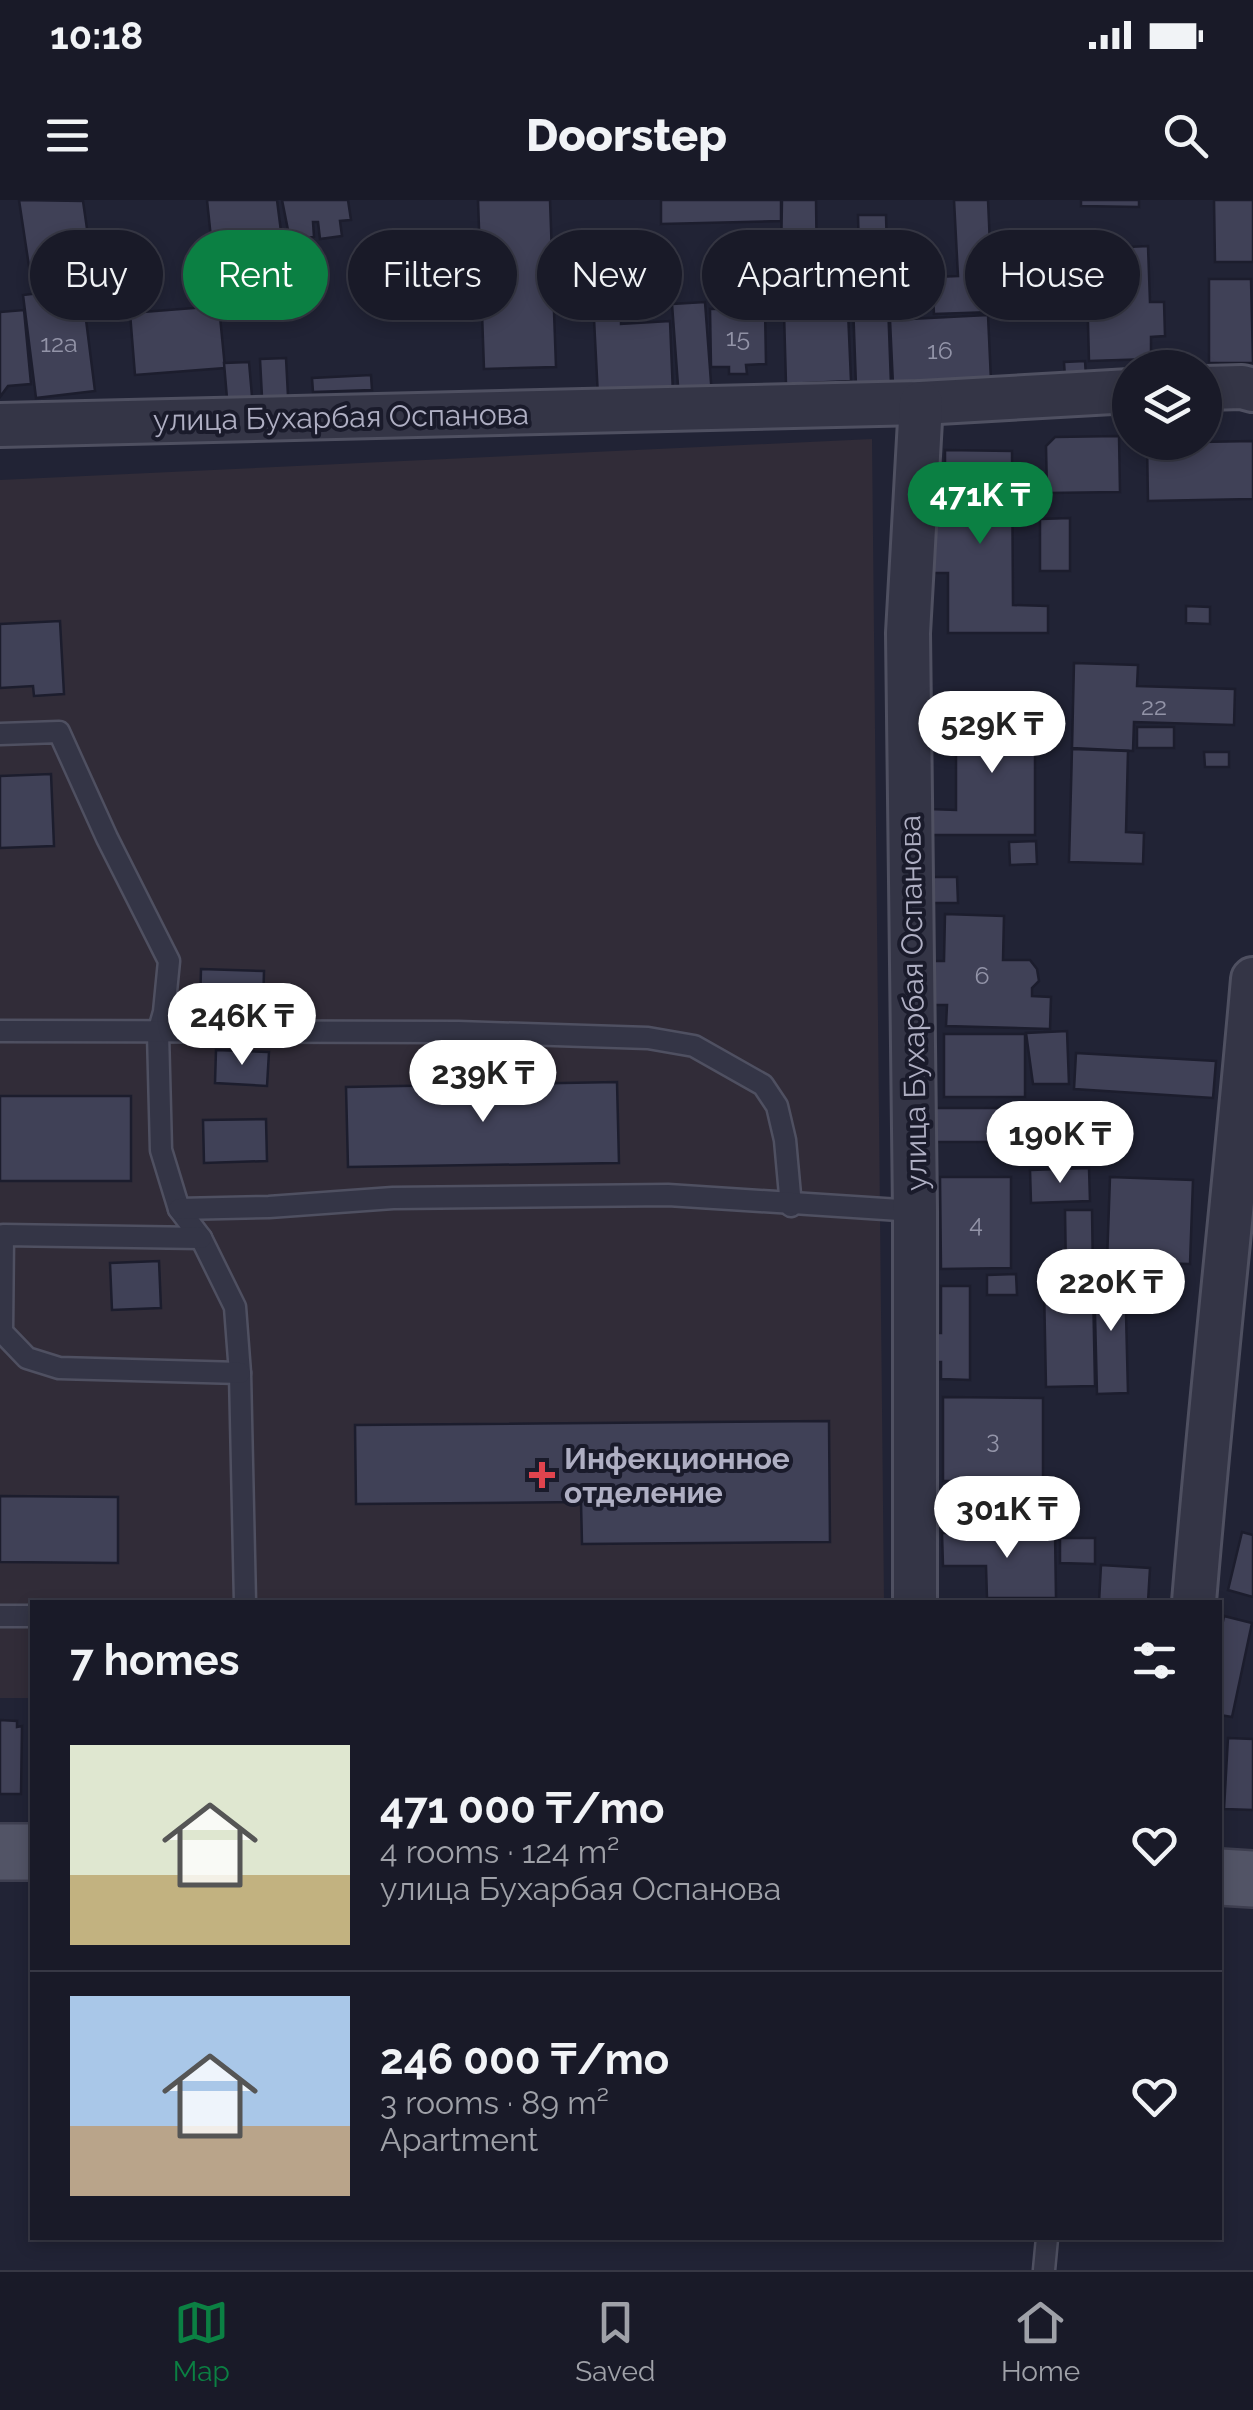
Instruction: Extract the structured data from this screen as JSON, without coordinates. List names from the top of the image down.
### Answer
{
  "streets": {
    "street": ["улица Бухарбая Оспанова"]
  },
  "places": {
    "health": ["Инфекционное отделение"]
  },
  "house_numbers": [
    "15",
    "12а",
    "16",
    "22",
    "6",
    "4",
    "3"
  ],
  "page": {
    "status": "10:18",
    "header": "Doorstep",
    "chip": [
      "Buy",
      "Rent",
      "Filters",
      "New",
      "Apartment",
      "House"
    ],
    "price": [
      "471K ₸",
      "529K ₸",
      "246K ₸",
      "239K ₸",
      "190K ₸",
      "220K ₸",
      "301K ₸"
    ],
    "heading": "7 homes",
    "list": [
      {
        "name": "471 000 ₸/mo",
        "note": "4 rooms · 124 m² · улица Бухарбая Оспанова"
      },
      {
        "name": "246 000 ₸/mo",
        "note": "3 rooms · 89 m² · Apartment"
      }
    ],
    "tabs": ["Map", "Saved", "Home"]
  }
}
